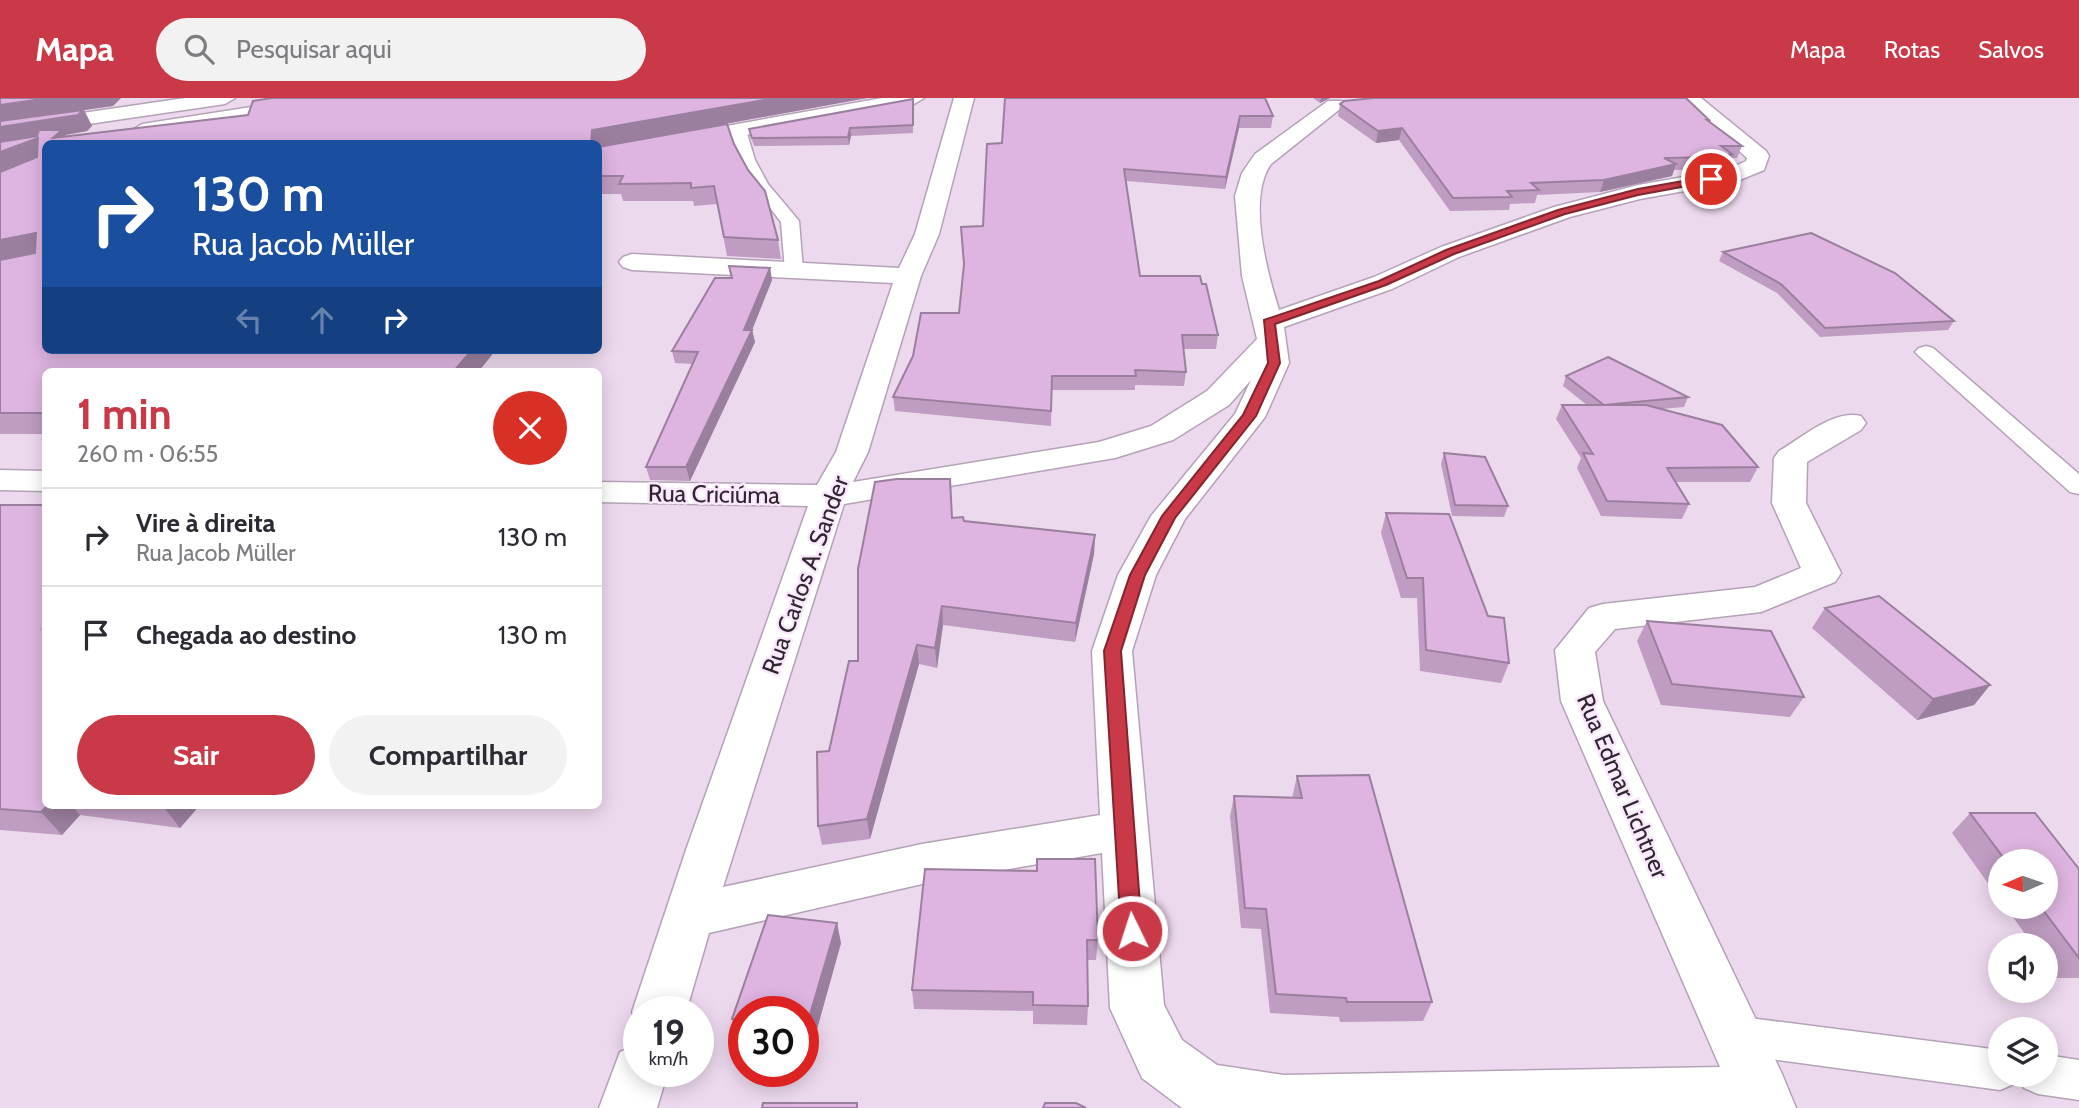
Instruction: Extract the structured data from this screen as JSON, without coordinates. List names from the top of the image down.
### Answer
{
  "streets": {
    "street": ["Rua Criciúma", "Rua Carlos A. Sander", "Rua Edmar Lichtner"]
  },
  "crossings": [
    ["Rua Criciúma", "Rua Carlos A. Sander"]
  ],
  "north": "left",
  "page": {
    "header": "Mapa",
    "search": "Pesquisar aqui",
    "nav": ["Mapa", "Rotas", "Salvos"],
    "turn": ["130 m", "Rua Jacob Müller"],
    "heading": ["1 min", "260 m · 06:55"],
    "list": [
      {
        "name": "Vire à direita",
        "note": "Rua Jacob Müller",
        "value": "130 m"
      },
      {
        "name": "Chegada ao destino",
        "value": "130 m"
      }
    ],
    "buttons": ["Sair", "Compartilhar"],
    "speed": "19 km/h",
    "limit": "30"
  }
}
